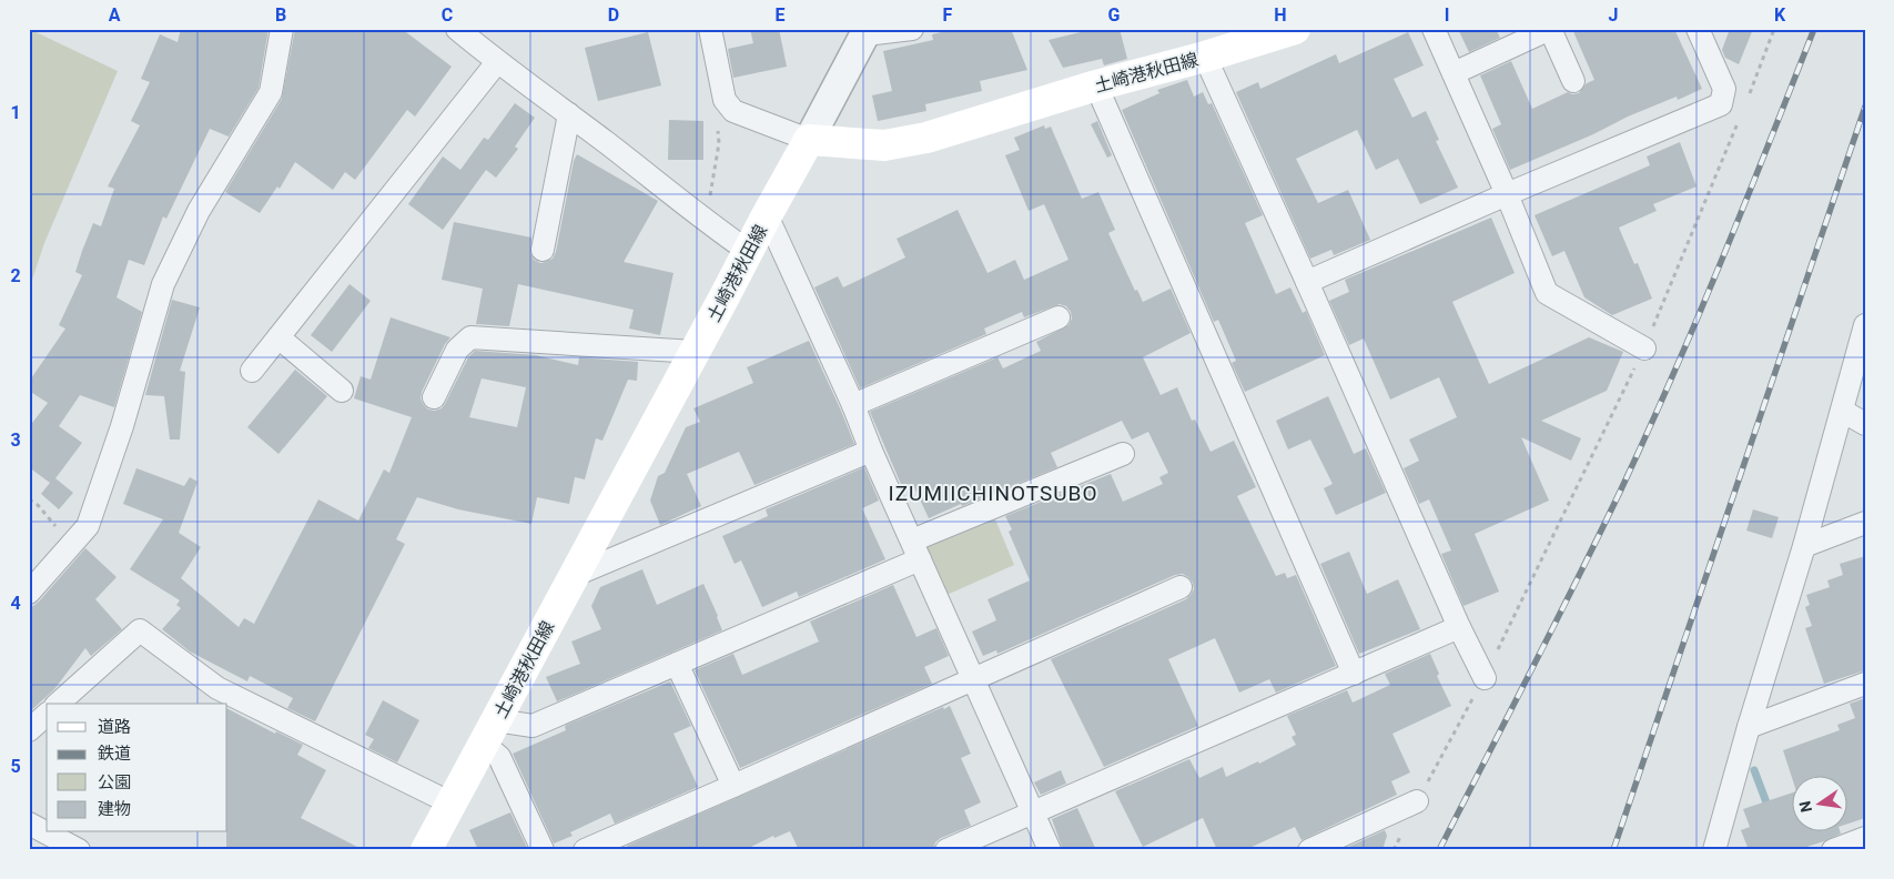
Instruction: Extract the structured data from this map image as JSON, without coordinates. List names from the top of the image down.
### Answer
{
  "streets": {
    "main road": ["土崎港秋田線"]
  },
  "districts": ["IZUMIICHINOTSUBO"],
  "legend": [
    "道路",
    "鉄道",
    "公園",
    "建物"
  ],
  "north": "left",
  "grid": {
    "columns": [
      "A",
      "B",
      "C",
      "D",
      "E",
      "F",
      "G",
      "H",
      "I",
      "J",
      "K"
    ],
    "rows": [
      "1",
      "2",
      "3",
      "4",
      "5"
    ]
  }
}
